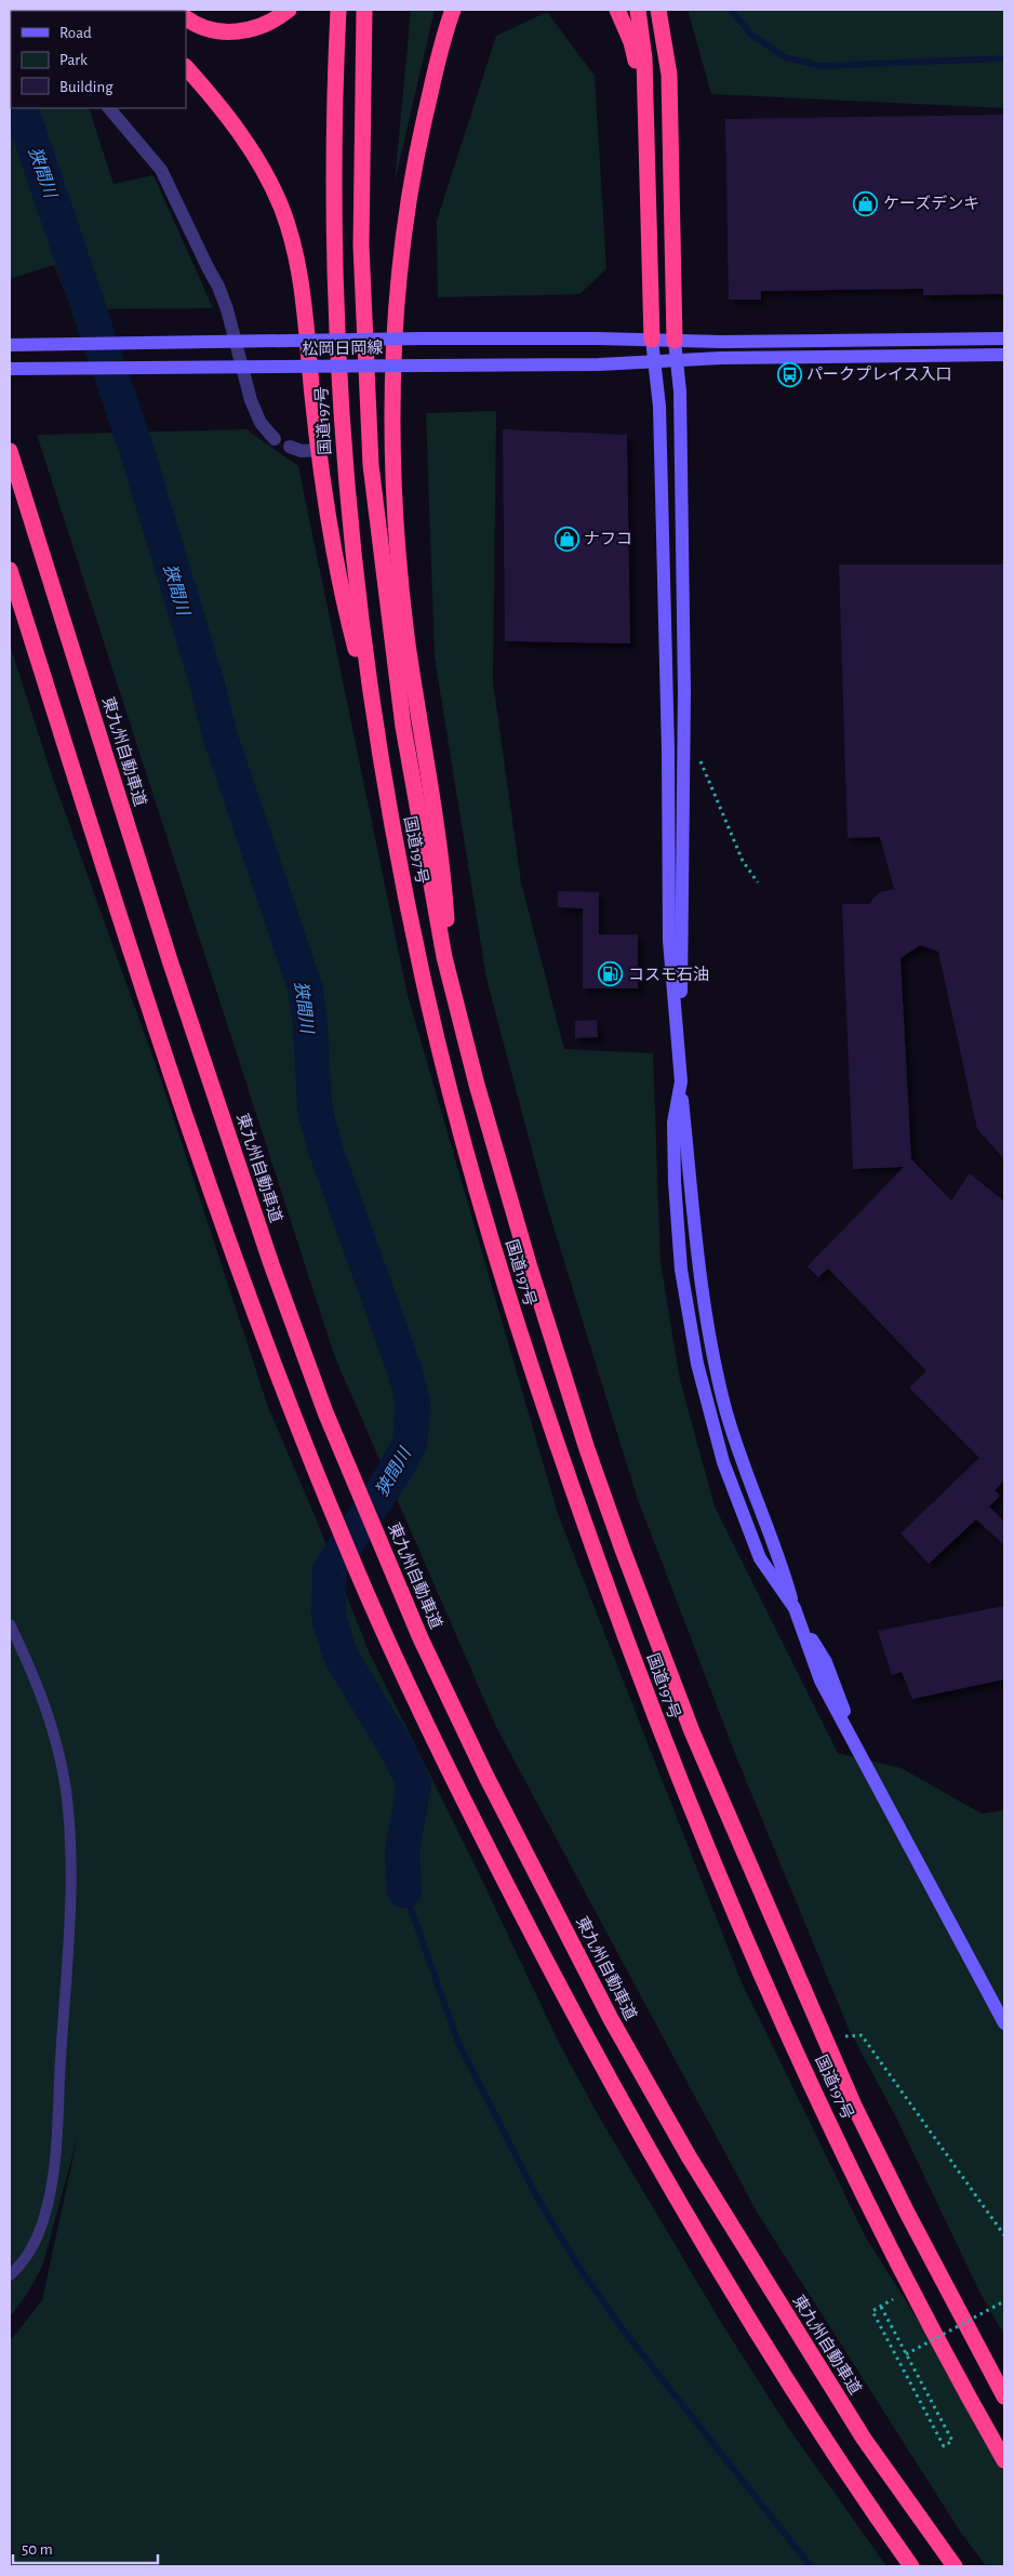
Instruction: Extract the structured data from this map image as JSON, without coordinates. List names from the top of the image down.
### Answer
{
  "streets": {
    "highway": ["国道197号", "東九州自動車道"],
    "street": ["松岡日岡線"]
  },
  "water": ["狭間川"],
  "places": {
    "shop": ["ケーズデンキ", "ナフコ"],
    "bus stop": ["パークプレイス入口"],
    "fuel station": ["コスモ石油"]
  },
  "legend": ["Road", "Park", "Building"],
  "scale_bar": "50 m"
}
